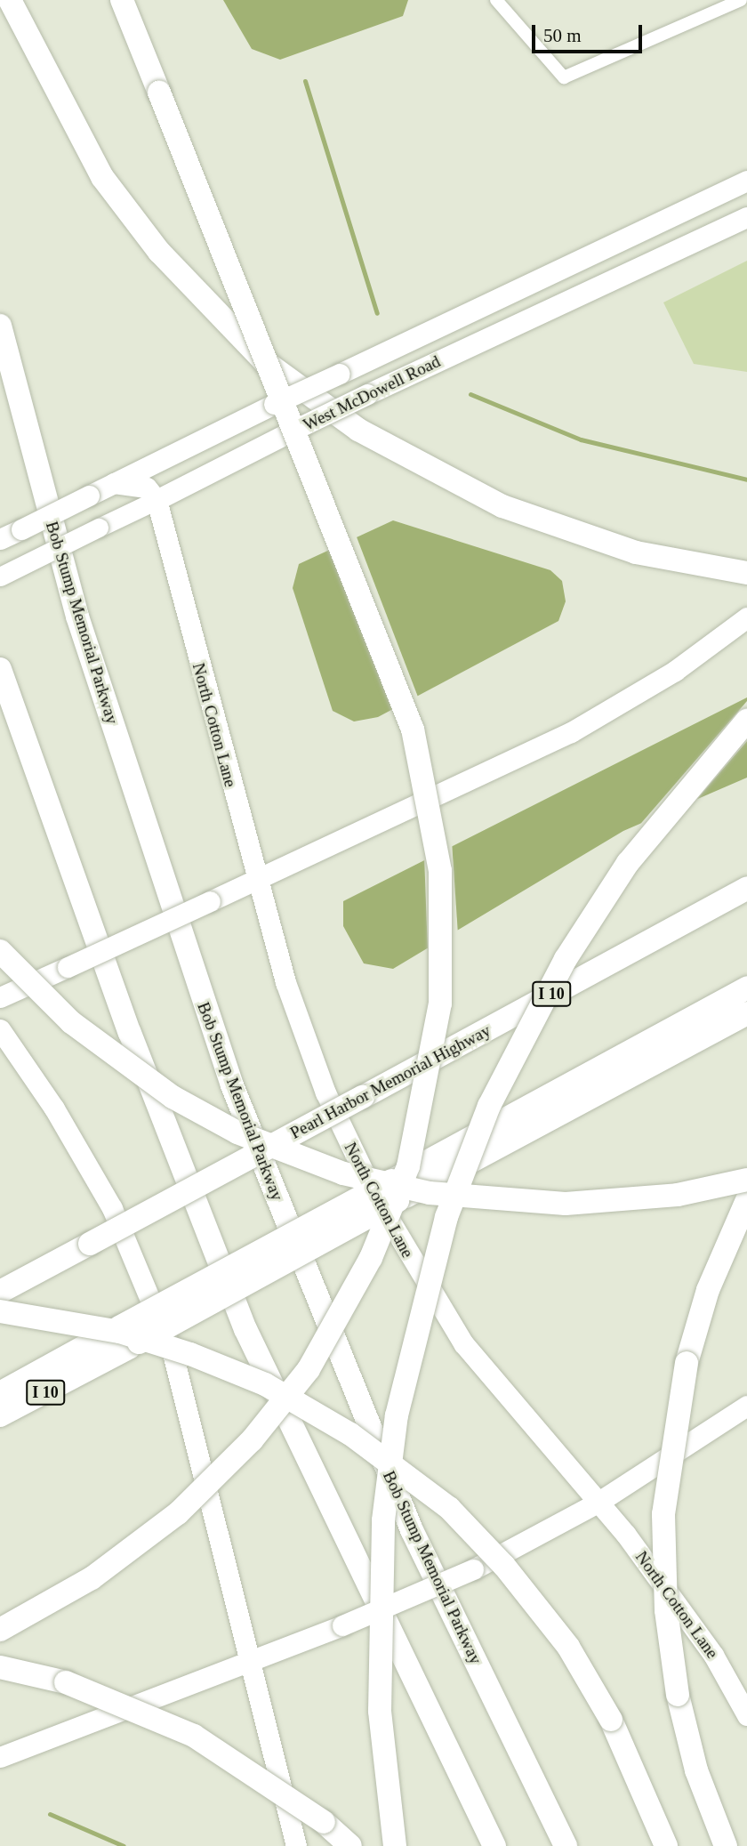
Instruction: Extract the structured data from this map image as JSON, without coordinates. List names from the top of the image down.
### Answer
{
  "streets": {
    "highway": ["Bob Stump Memorial Parkway", "I 10", "Pearl Harbor Memorial Highway"],
    "main road": ["West McDowell Road", "North Cotton Lane"]
  },
  "crossings": [
    ["West McDowell Road", "North Cotton Lane"]
  ],
  "scale_bar": "50 m"
}
